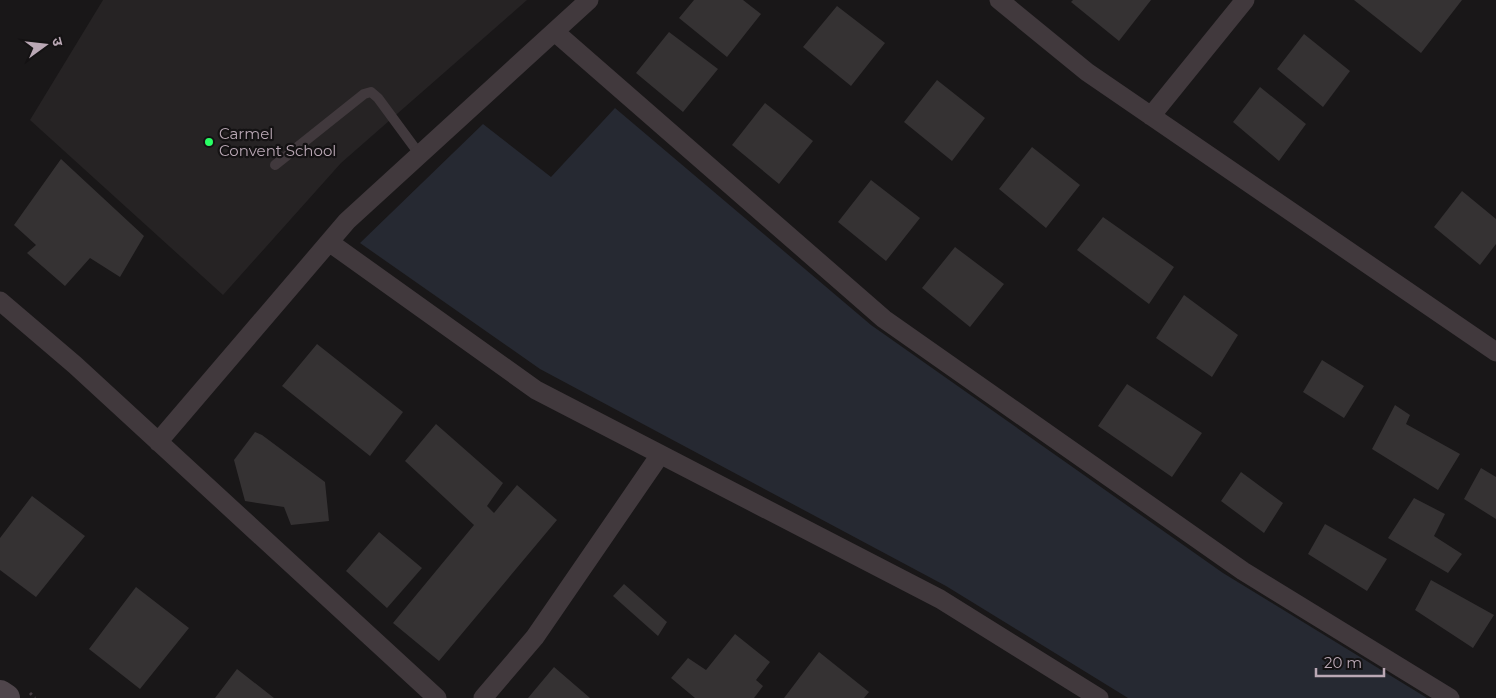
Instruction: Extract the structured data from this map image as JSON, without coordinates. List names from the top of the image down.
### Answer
{
  "places": ["Carmel Convent School"],
  "scale_bar": "20 m",
  "north": "right"
}
